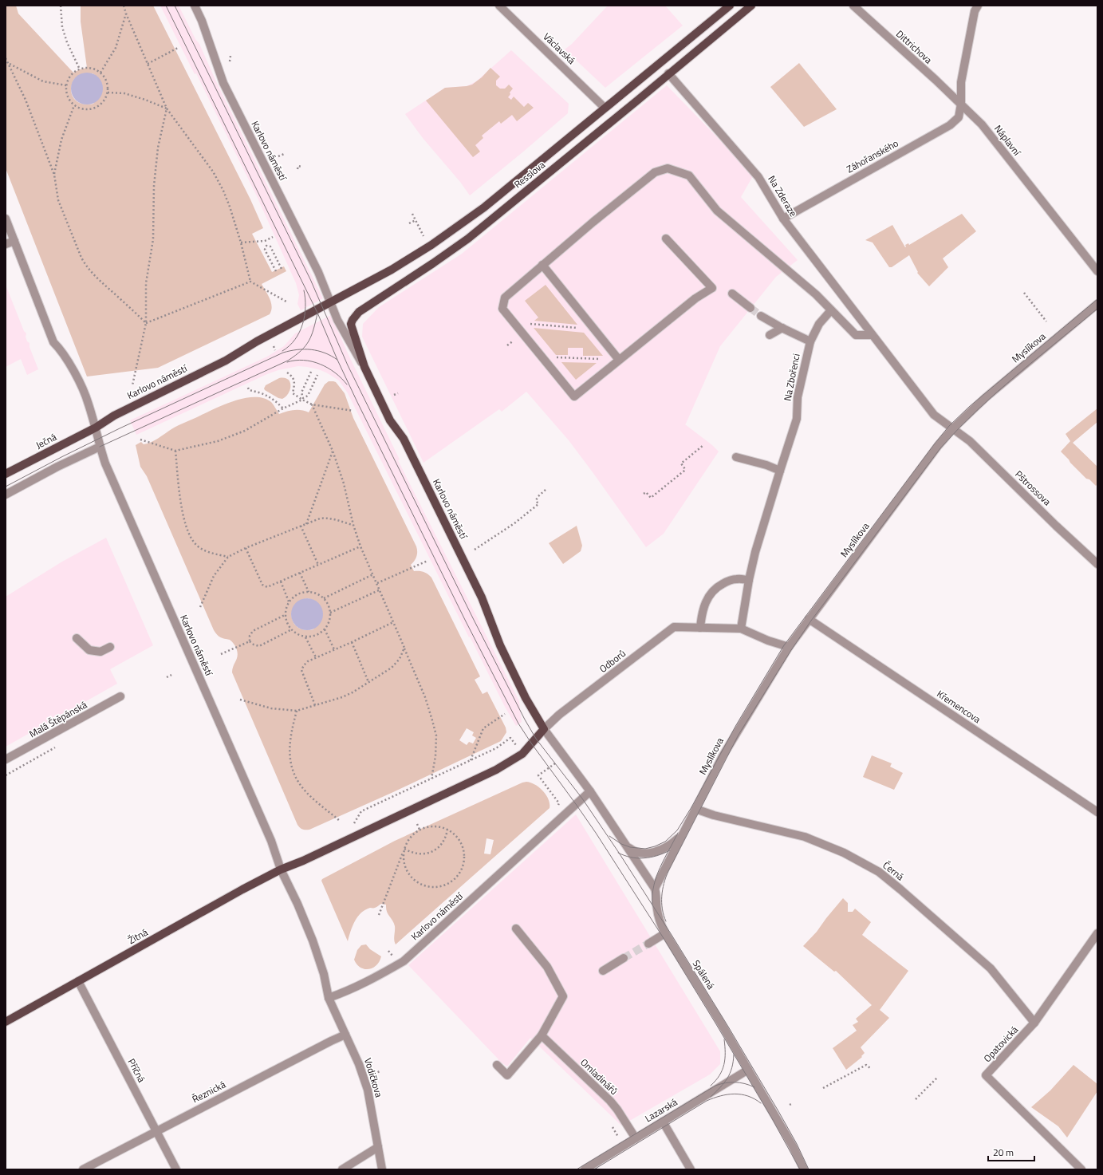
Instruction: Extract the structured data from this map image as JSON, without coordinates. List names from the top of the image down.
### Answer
{
  "streets": {
    "main road": [
      "Karlovo náměstí",
      "Resslova",
      "Ječná",
      "Žitná"
    ],
    "street": [
      "Dittrichova",
      "Václavská",
      "Náplavní",
      "Záhořanského",
      "Na Zderaze",
      "Myslíkova",
      "Na Zbořenci",
      "Pštrossova",
      "Odborů",
      "Křemencova",
      "Malá Štěpánská",
      "Černá",
      "Spálená",
      "Opatovická",
      "Příčná",
      "Omladinářů",
      "Vodičkova",
      "Řeznická",
      "Lazarská"
    ]
  },
  "crossings": [
    ["Dittrichova", "Náplavní"],
    ["Dittrichova", "Záhořanského"],
    ["Václavská", "Resslova"],
    ["Náplavní", "Záhořanského"],
    ["Karlovo náměstí", "Resslova"],
    ["Karlovo náměstí", "Ječná"],
    ["Karlovo náměstí", "Odborů"],
    ["Karlovo náměstí", "Žitná"],
    ["Karlovo náměstí", "Spálená"],
    ["Karlovo náměstí", "Vodičkova"],
    ["Záhořanského", "Na Zderaze"],
    ["Resslova", "Na Zderaze"],
    ["Na Zderaze", "Myslíkova"],
    ["Na Zderaze", "Pštrossova"],
    ["Myslíkova", "Pštrossova"],
    ["Myslíkova", "Odborů"],
    ["Myslíkova", "Křemencova"],
    ["Myslíkova", "Černá"],
    ["Myslíkova", "Spálená"],
    ["Na Zbořenci", "Odborů"],
    ["Černá", "Opatovická"],
    ["Žitná", "Příčná"],
    ["Spálená", "Lazarská"],
    ["Příčná", "Řeznická"],
    ["Omladinářů", "Lazarská"],
    ["Vodičkova", "Řeznická"]
  ],
  "scale_bar": "20 m"
}
